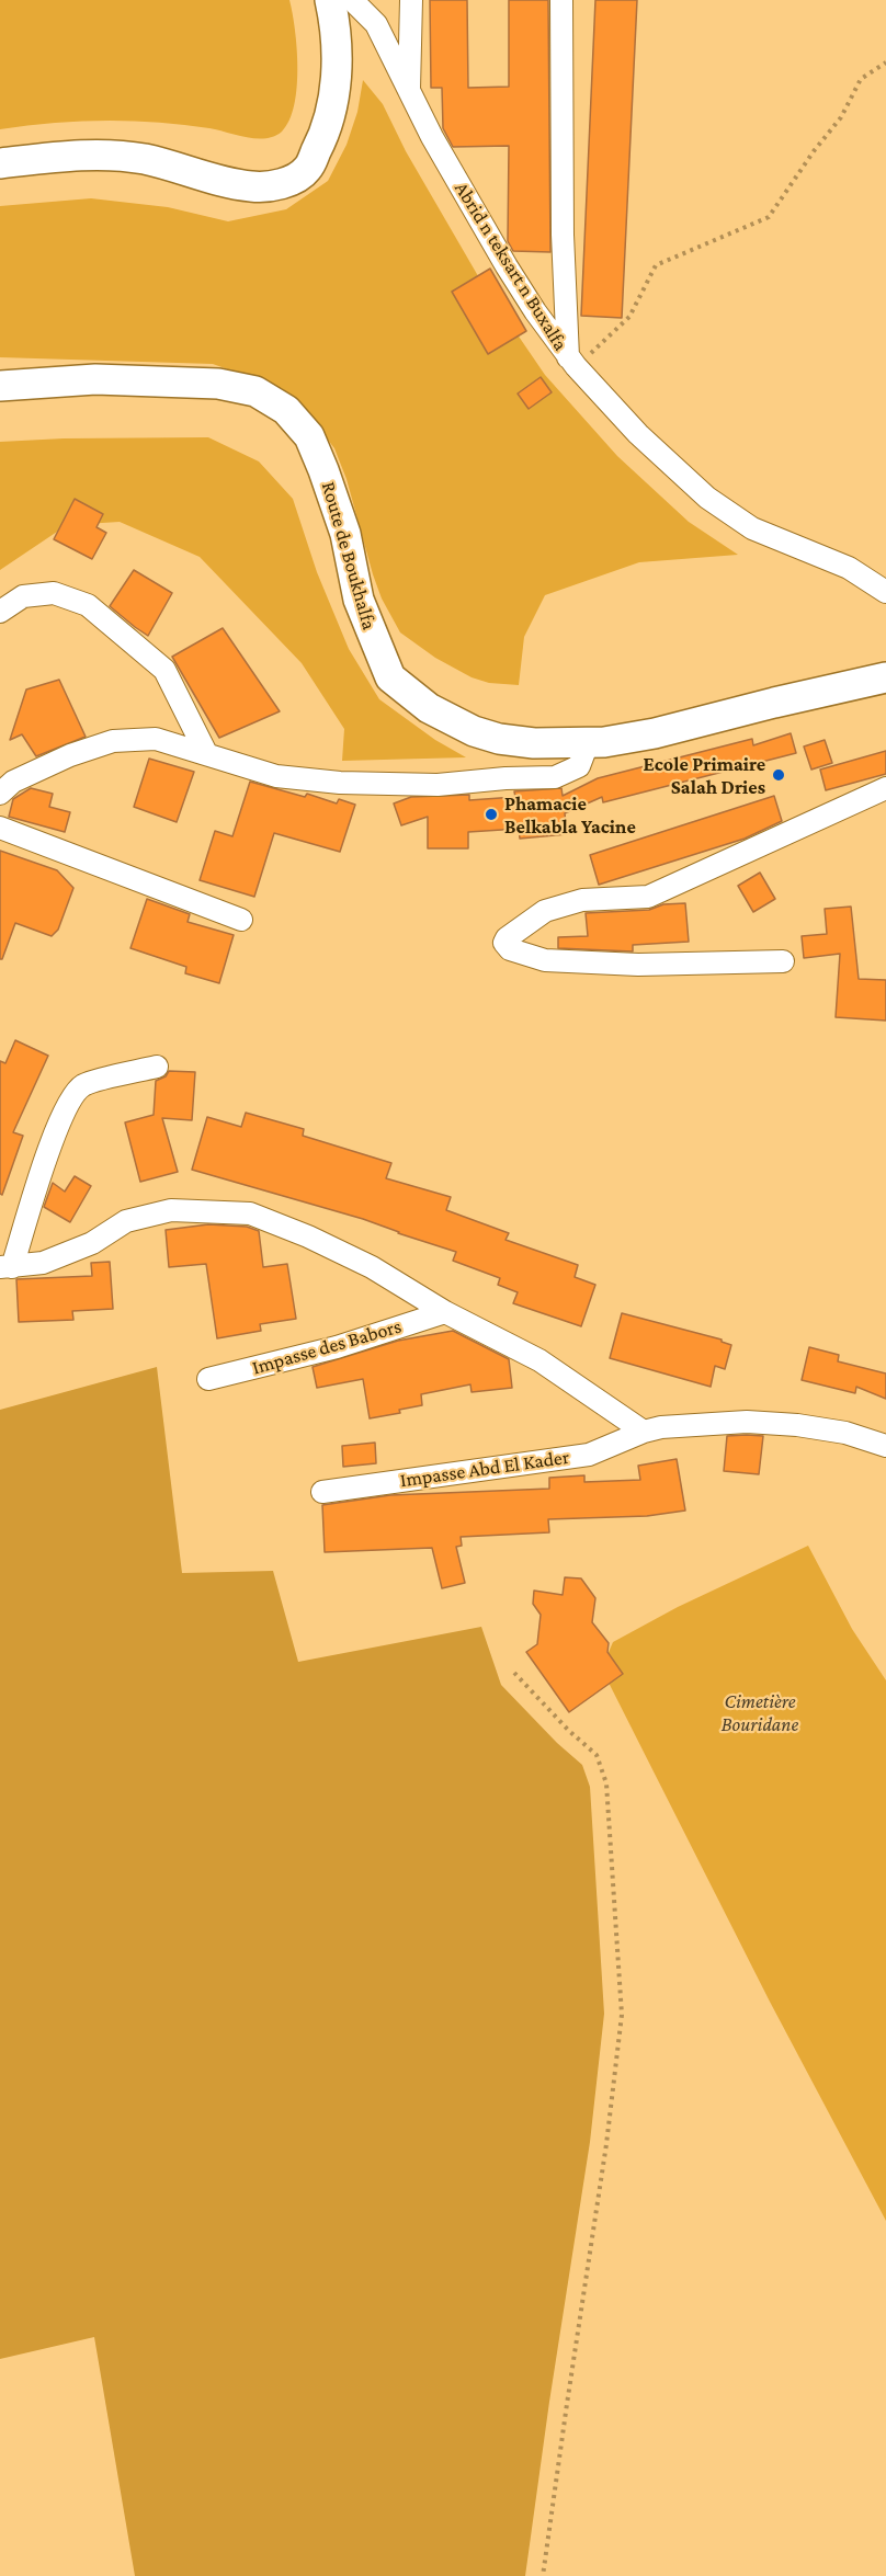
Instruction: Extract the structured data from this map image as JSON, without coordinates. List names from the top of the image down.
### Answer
{
  "streets": {
    "main road": ["Route de Boukhalfa"],
    "street": ["Abrid n teksart n Buxalfa", "Impasse des Babors", "Impasse Abd El Kader"]
  },
  "parks": ["Cimetière Bouridane"],
  "places": ["Ecole Primaire Salah Dries", "Phamacie Belkabla Yacine"]
}
